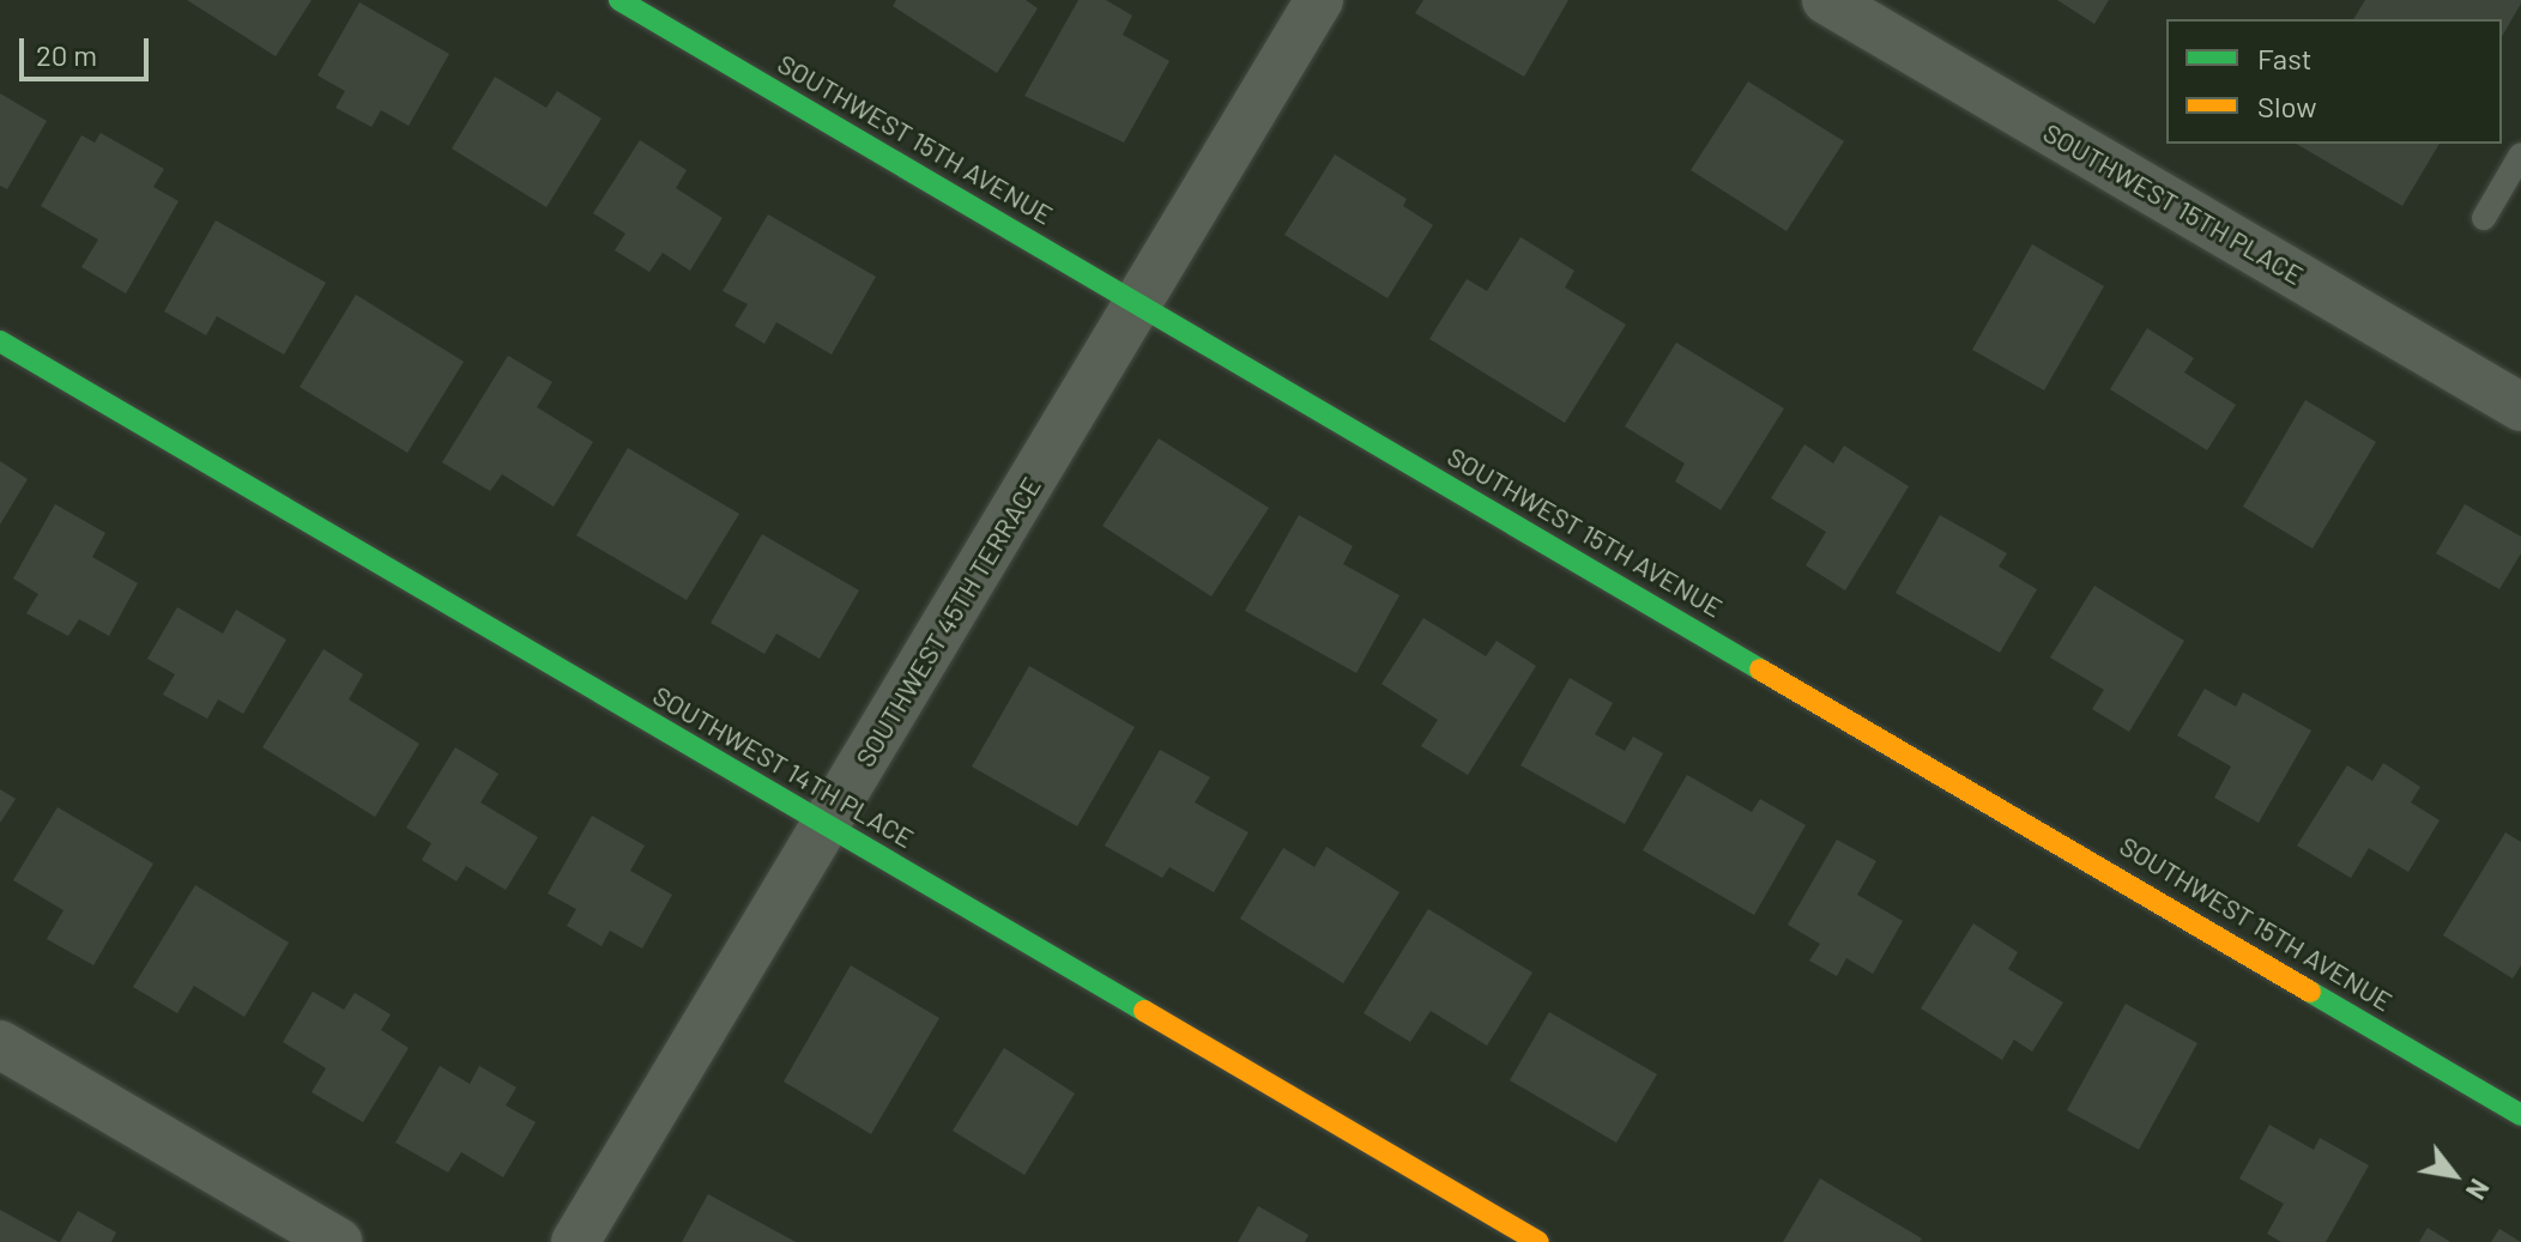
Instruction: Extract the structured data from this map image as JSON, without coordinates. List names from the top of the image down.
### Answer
{
  "streets": {
    "street": [
      "SOUTHWEST 15TH AVENUE",
      "SOUTHWEST 15TH PLACE",
      "SOUTHWEST 45TH TERRACE",
      "SOUTHWEST 14TH PLACE"
    ]
  },
  "crossings": [
    ["SOUTHWEST 15TH AVENUE", "SOUTHWEST 45TH TERRACE"],
    ["SOUTHWEST 45TH TERRACE", "SOUTHWEST 14TH PLACE"]
  ],
  "legend": ["Fast", "Slow"],
  "scale_bar": "20 m",
  "north": "bottom right"
}
